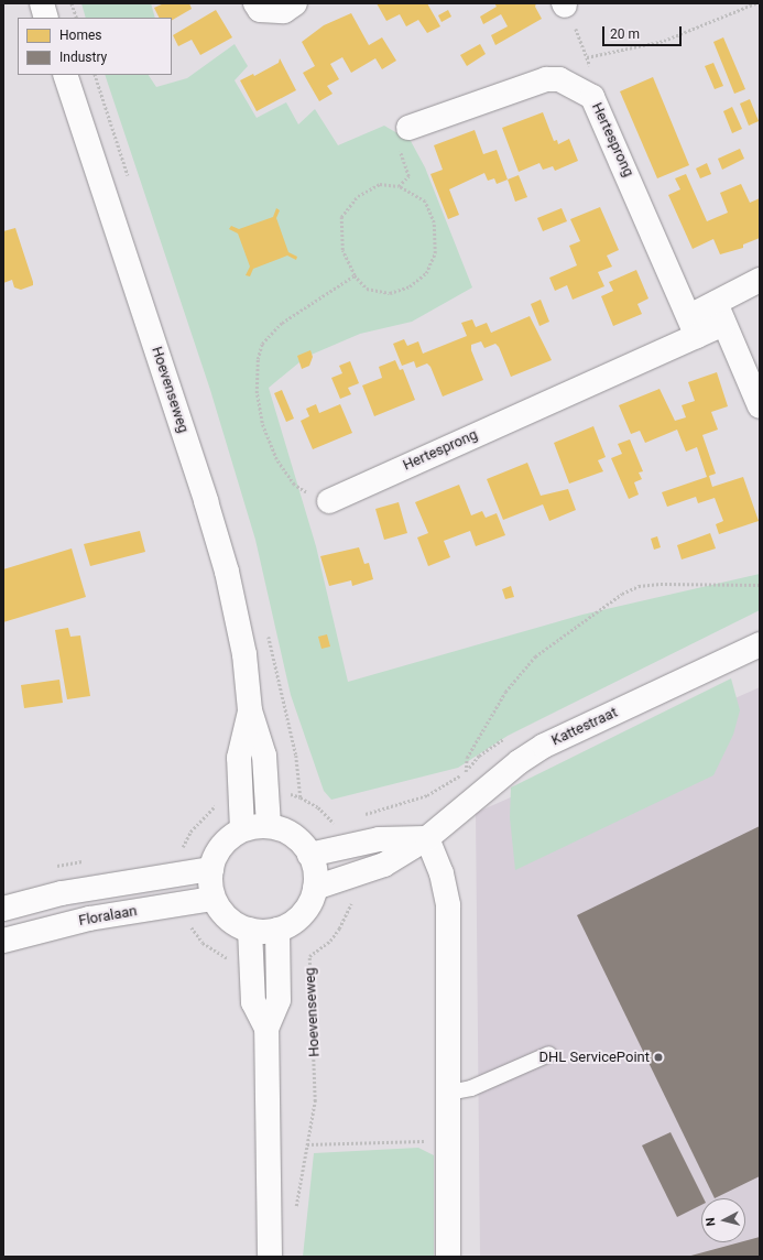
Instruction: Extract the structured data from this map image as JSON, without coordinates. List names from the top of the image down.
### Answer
{
  "streets": {
    "street": [
      "Hertesprong",
      "Hoevenseweg",
      "Kattestraat",
      "Floralaan"
    ]
  },
  "crossings": [
    ["Hoevenseweg", "Kattestraat"],
    ["Hoevenseweg", "Floralaan"],
    ["Kattestraat", "Floralaan"]
  ],
  "places": ["DHL ServicePoint"],
  "legend": ["Homes", "Industry"],
  "scale_bar": "20 m",
  "north": "left"
}
